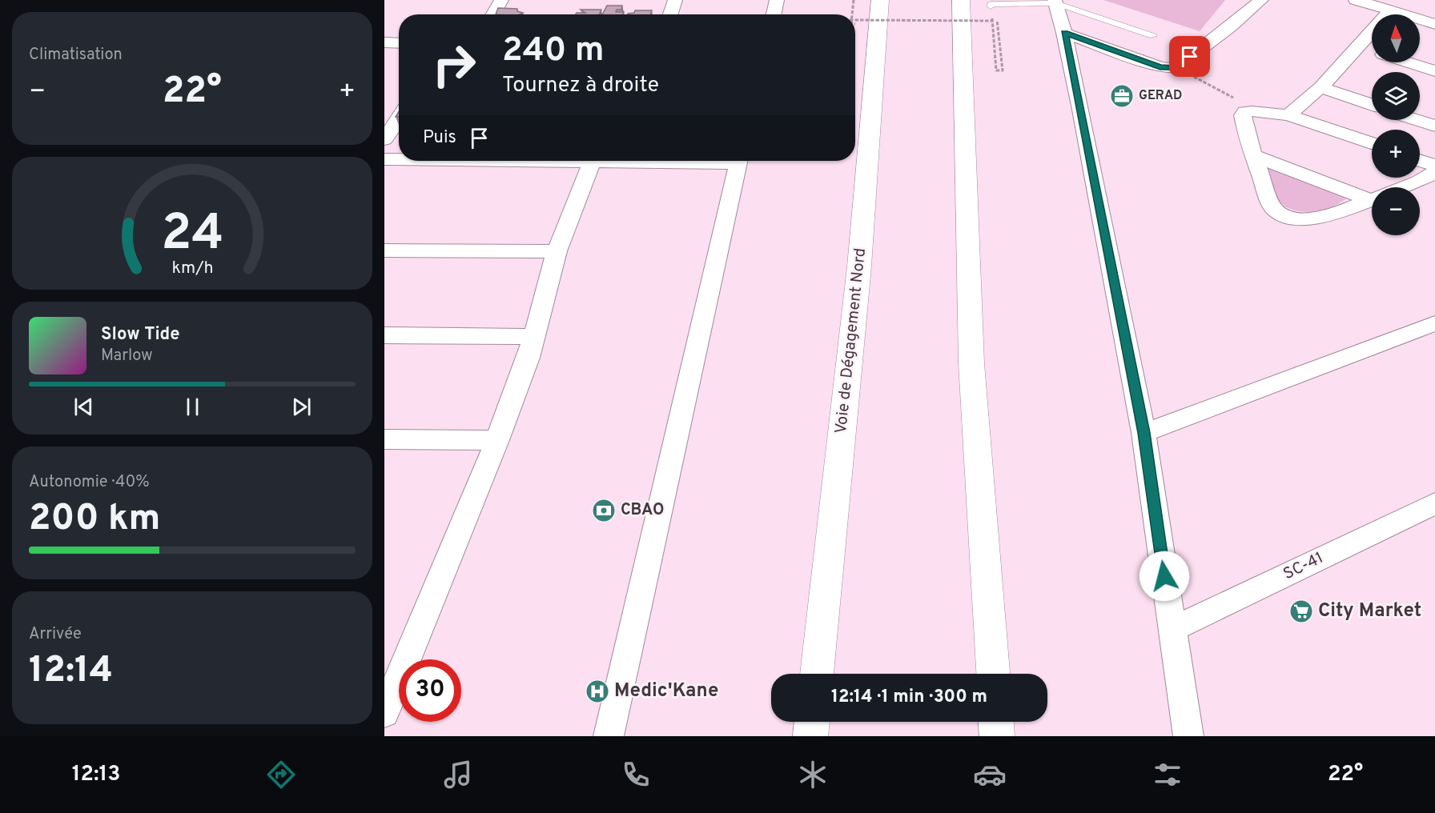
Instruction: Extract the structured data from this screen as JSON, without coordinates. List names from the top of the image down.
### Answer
{
  "streets": {
    "highway": ["Voie de Dégagement Nord"],
    "street": ["SC-41"]
  },
  "places": {
    "office": ["GERAD"],
    "bank": ["CBAO"],
    "supermarket": ["City Market"],
    "hospital": ["Medic'Kane"]
  },
  "north": "top",
  "page": {
    "tile": [
      "Climatisation",
      ["Autonomie · 40%", "200 km"],
      ["Arrivée", "12:14"]
    ],
    "map_buttons": ["+", "−"],
    "turn": ["240 m", "Tournez à droite"],
    "heat": ["−", "22°", "+"],
    "then": "Puis",
    "song": ["Slow Tide", "Marlow"],
    "limit": "30",
    "trip": "12:14 · 1 min · 300 m",
    "tabs": ["12:13", "22°"],
    "gauge": ["24", "km/h"]
  }
}
